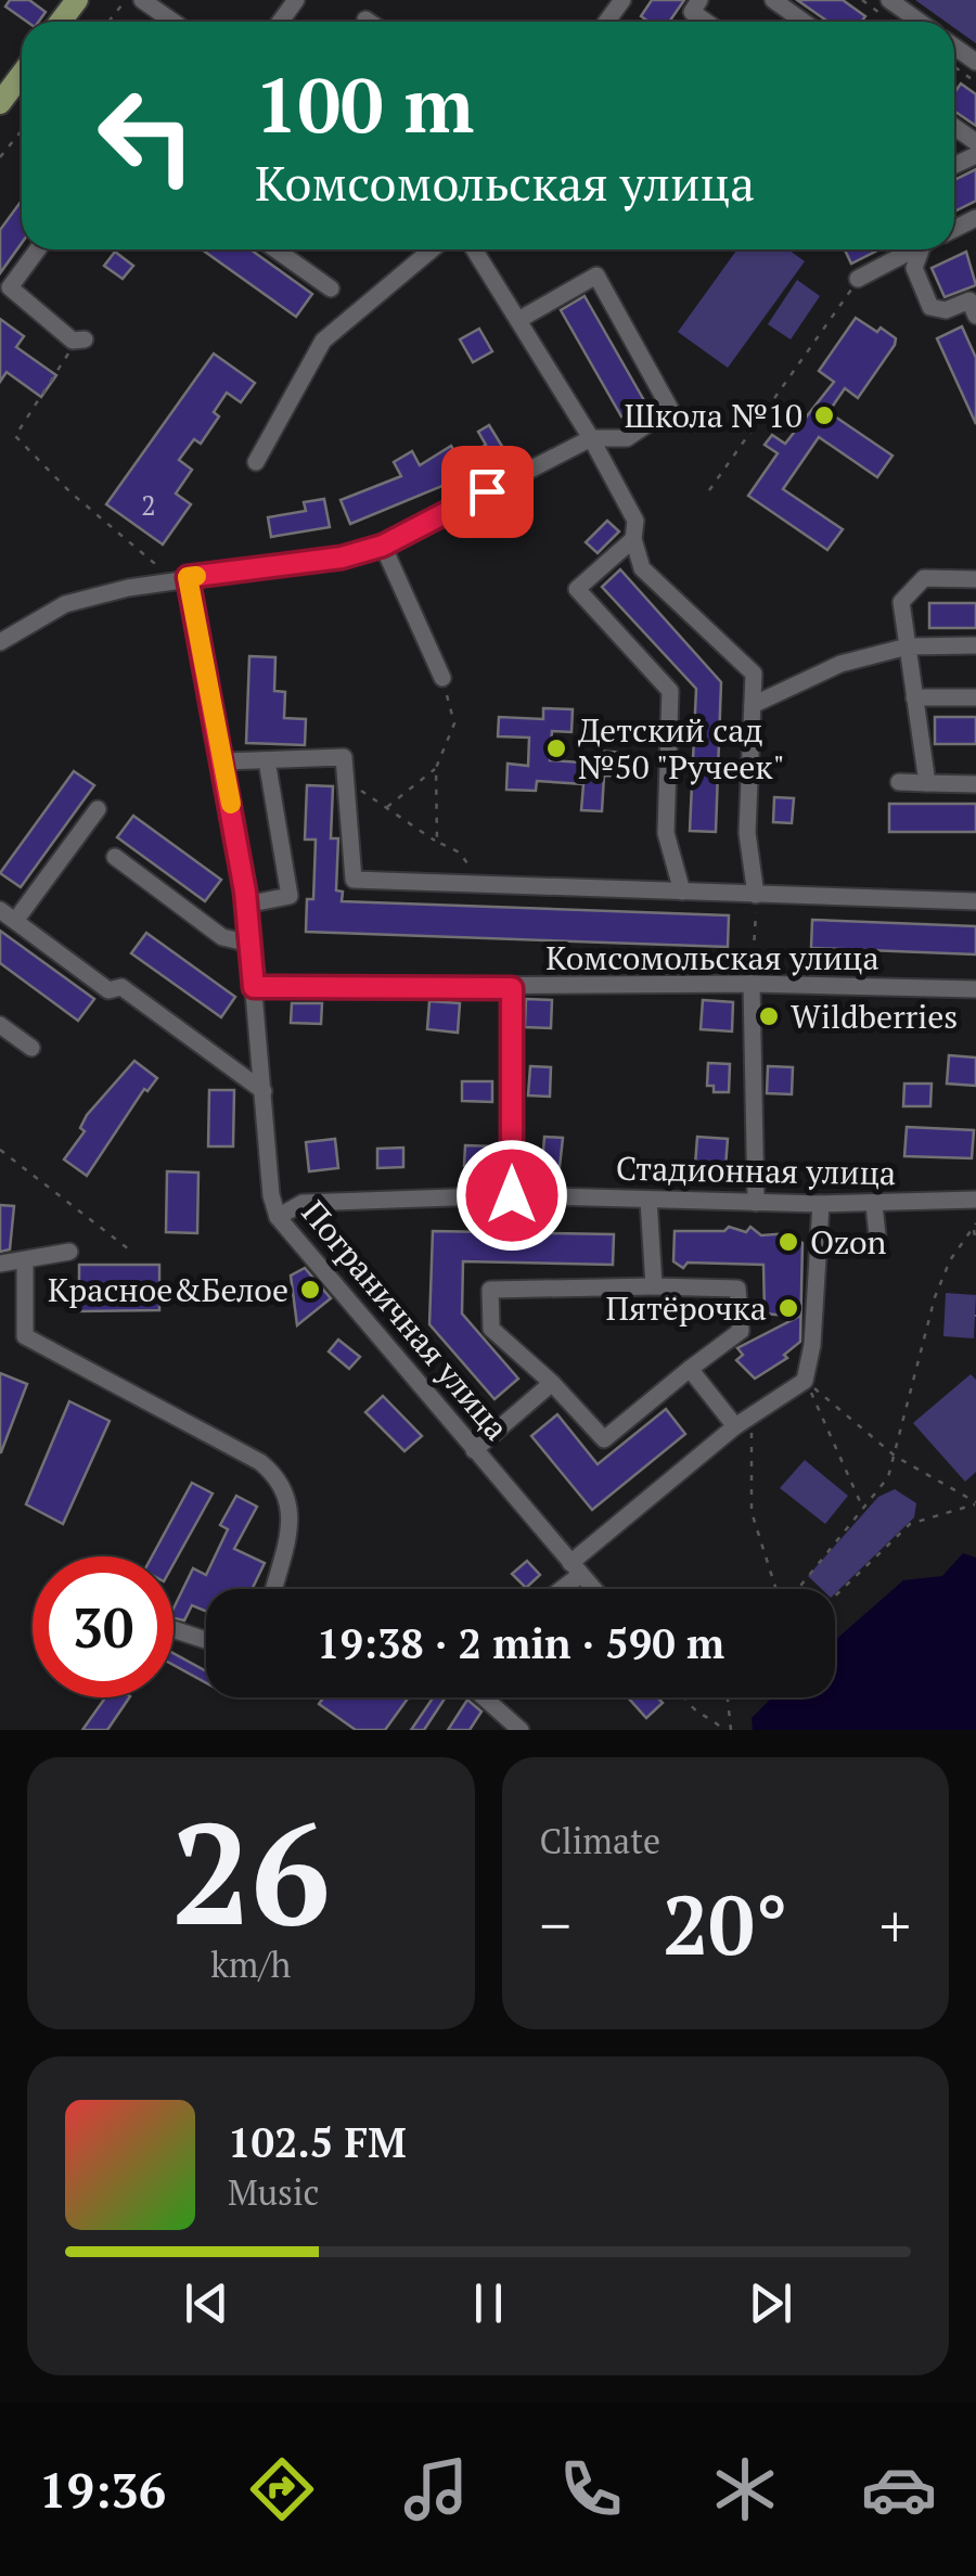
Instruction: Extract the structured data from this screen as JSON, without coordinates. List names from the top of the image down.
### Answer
{
  "streets": {
    "street": ["Комсомольская улица", "Стадионная улица", "Пограничная улица"]
  },
  "crossings": [
    ["Комсомольская улица", "Пограничная улица"],
    ["Стадионная улица", "Пограничная улица"]
  ],
  "places": [
    "Школа №10",
    "Детский сад №50 \"Ручеек\"",
    "Wildberries",
    "Ozon",
    "Красное&Белое",
    "Пятёрочка"
  ],
  "house_numbers": ["2"],
  "page": {
    "turn": ["100 m", "Комсомольская улица"],
    "limit": "30",
    "trip": "19:38 · 2 min · 590 m",
    "tile": [
      ["26", "km/h"],
      "Climate"
    ],
    "heat": ["−", "20°", "+"],
    "song": ["102.5 FM", "Music"],
    "tabs": "19:36"
  }
}
